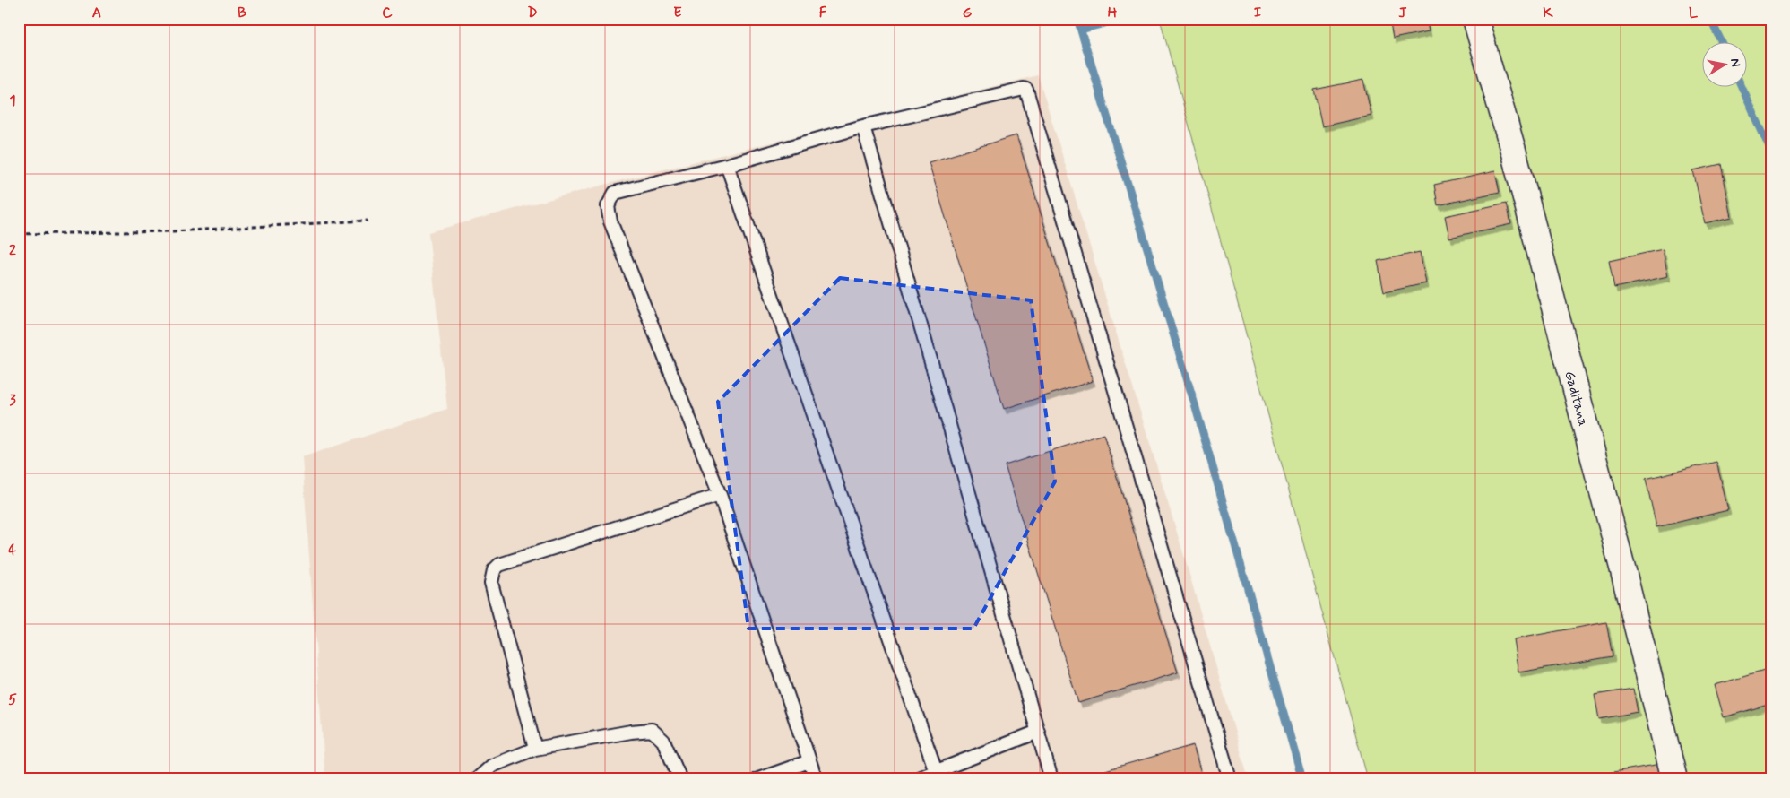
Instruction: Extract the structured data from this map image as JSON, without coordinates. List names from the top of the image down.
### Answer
{
  "streets": {
    "street": ["Gaditana"]
  },
  "north": "right",
  "grid": {
    "columns": [
      "A",
      "B",
      "C",
      "D",
      "E",
      "F",
      "G",
      "H",
      "I",
      "J",
      "K",
      "L"
    ],
    "rows": [
      "1",
      "2",
      "3",
      "4",
      "5"
    ]
  }
}
